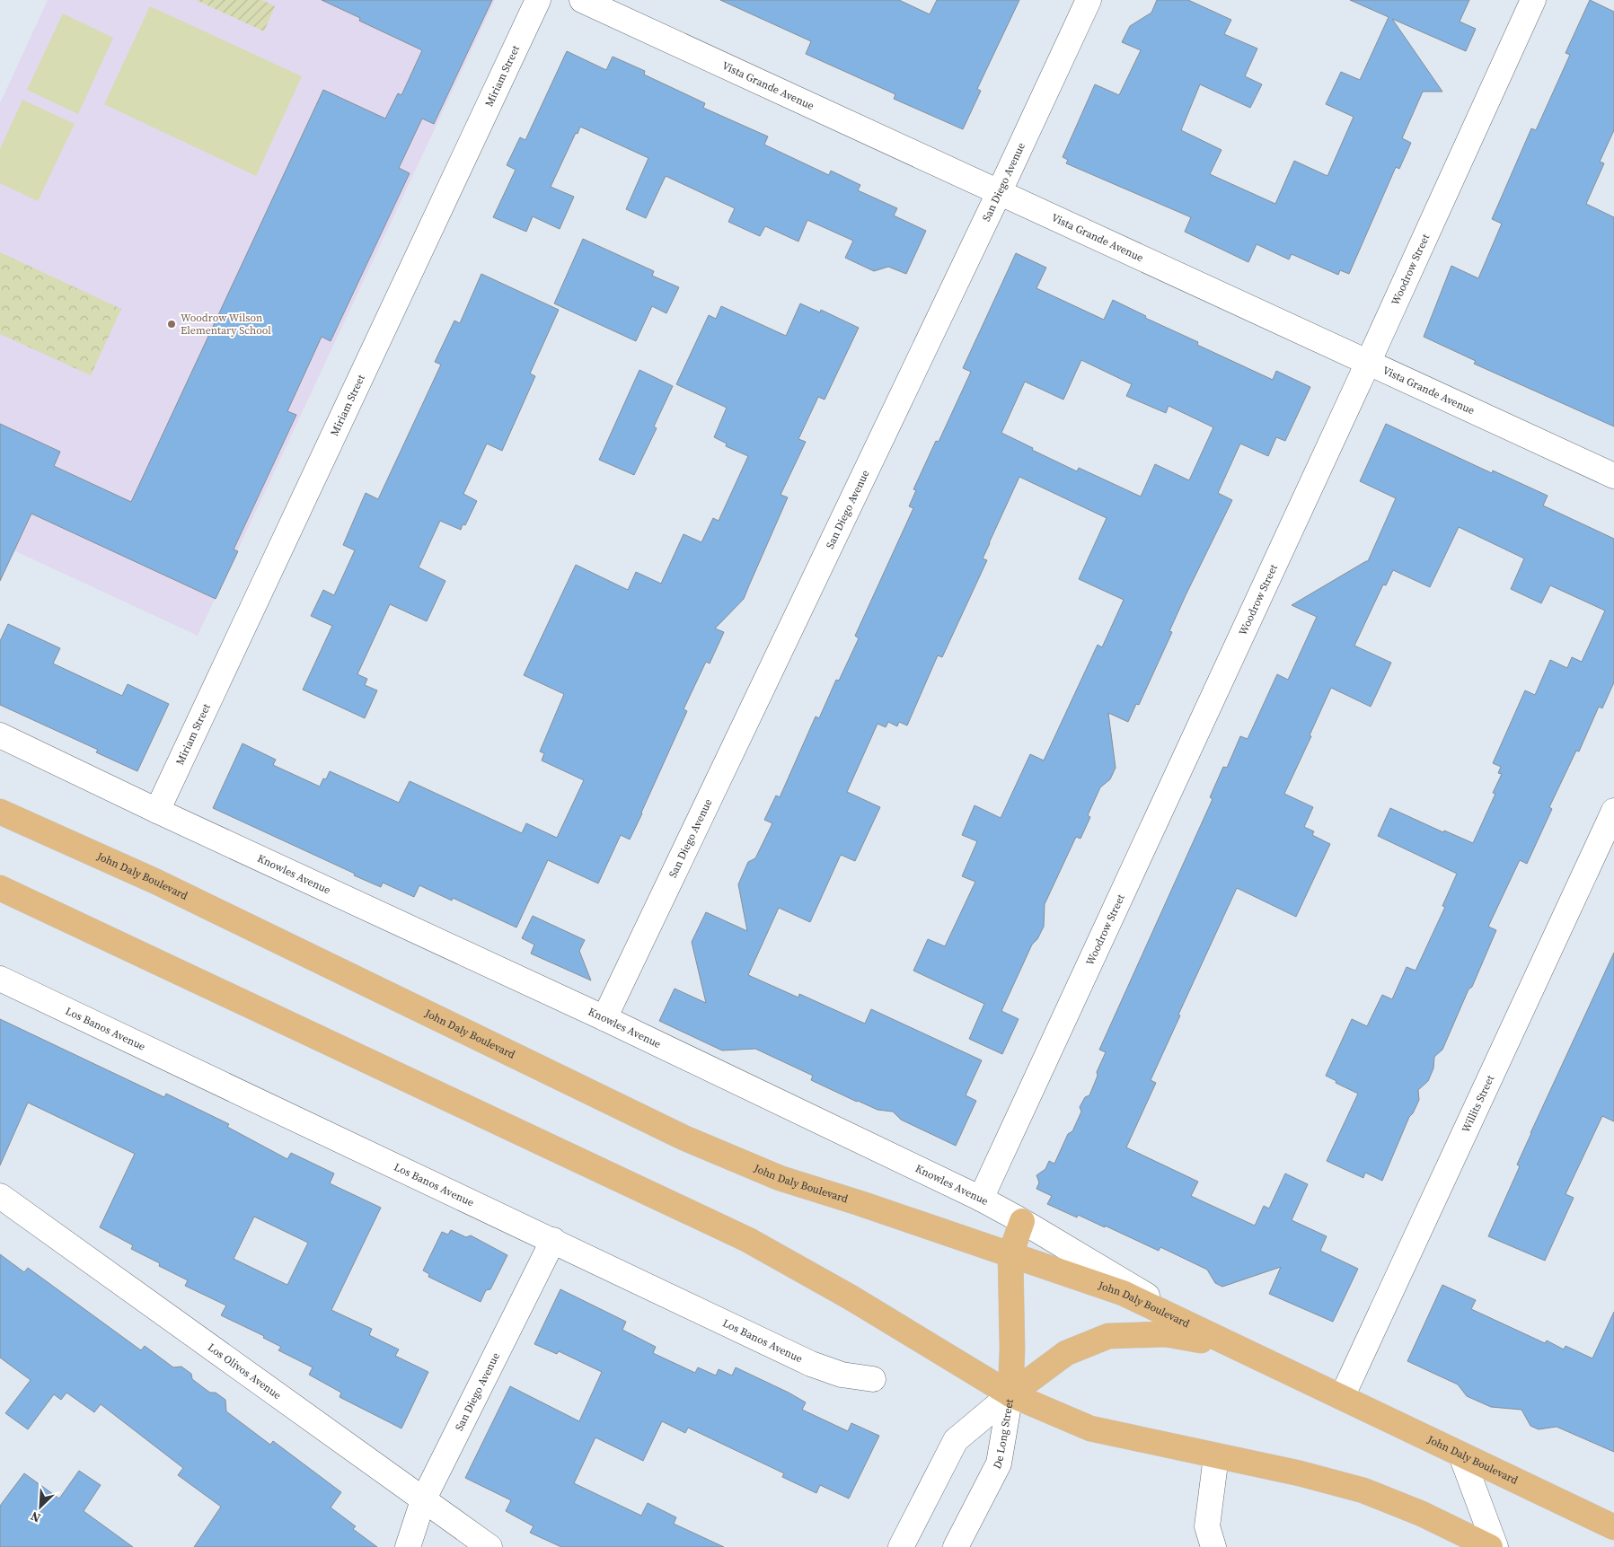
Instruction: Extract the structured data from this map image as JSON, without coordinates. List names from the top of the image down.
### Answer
{
  "streets": {
    "main road": ["John Daly Boulevard"],
    "street": [
      "Miriam Street",
      "Vista Grande Avenue",
      "San Diego Avenue",
      "Woodrow Street",
      "Knowles Avenue",
      "Los Banos Avenue",
      "Willits Street",
      "Los Olivos Avenue",
      "De Long Street"
    ]
  },
  "crossings": [
    ["Miriam Street", "Knowles Avenue"],
    ["Vista Grande Avenue", "San Diego Avenue"],
    ["Vista Grande Avenue", "Woodrow Street"],
    ["San Diego Avenue", "Knowles Avenue"],
    ["San Diego Avenue", "Los Banos Avenue"],
    ["San Diego Avenue", "Los Olivos Avenue"],
    ["Woodrow Street", "Knowles Avenue"],
    ["Knowles Avenue", "John Daly Boulevard"],
    ["John Daly Boulevard", "Willits Street"]
  ],
  "places": ["Woodrow Wilson Elementary School"],
  "north": "bottom left"
}
